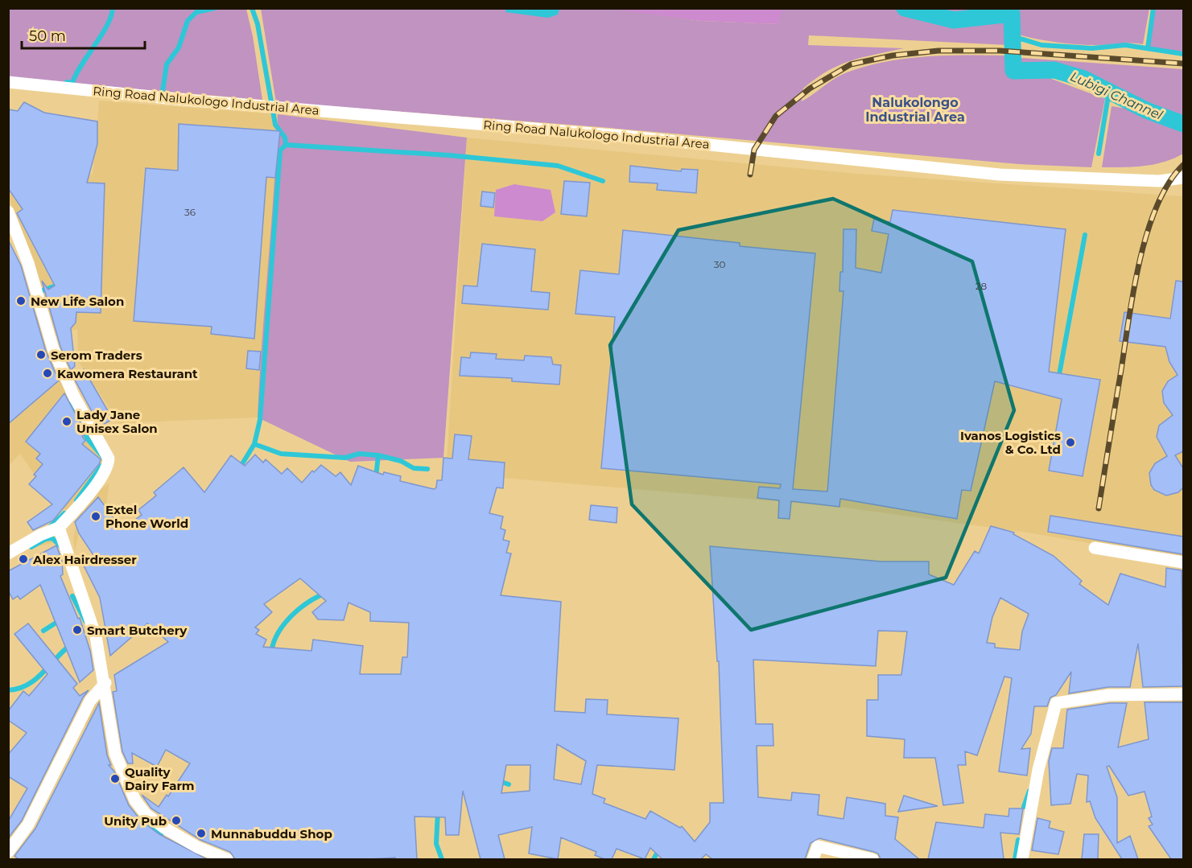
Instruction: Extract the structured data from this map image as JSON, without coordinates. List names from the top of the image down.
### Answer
{
  "streets": {
    "street": ["Ring Road Nalukologo Industrial Area"]
  },
  "districts": ["Nalukolongo Industrial Area"],
  "water": ["Lubigi Channel"],
  "places": [
    "New Life Salon",
    "Serom Traders",
    "Kawomera Restaurant",
    "Lady Jane Unisex Salon",
    "Ivanos Logistics & Co. Ltd",
    "Extel Phone World",
    "Alex Hairdresser",
    "Smart Butchery",
    "Quality Dairy Farm",
    "Unity Pub",
    "Munnabuddu Shop"
  ],
  "house_numbers": ["36", "30", "28"],
  "scale_bar": "50 m"
}
